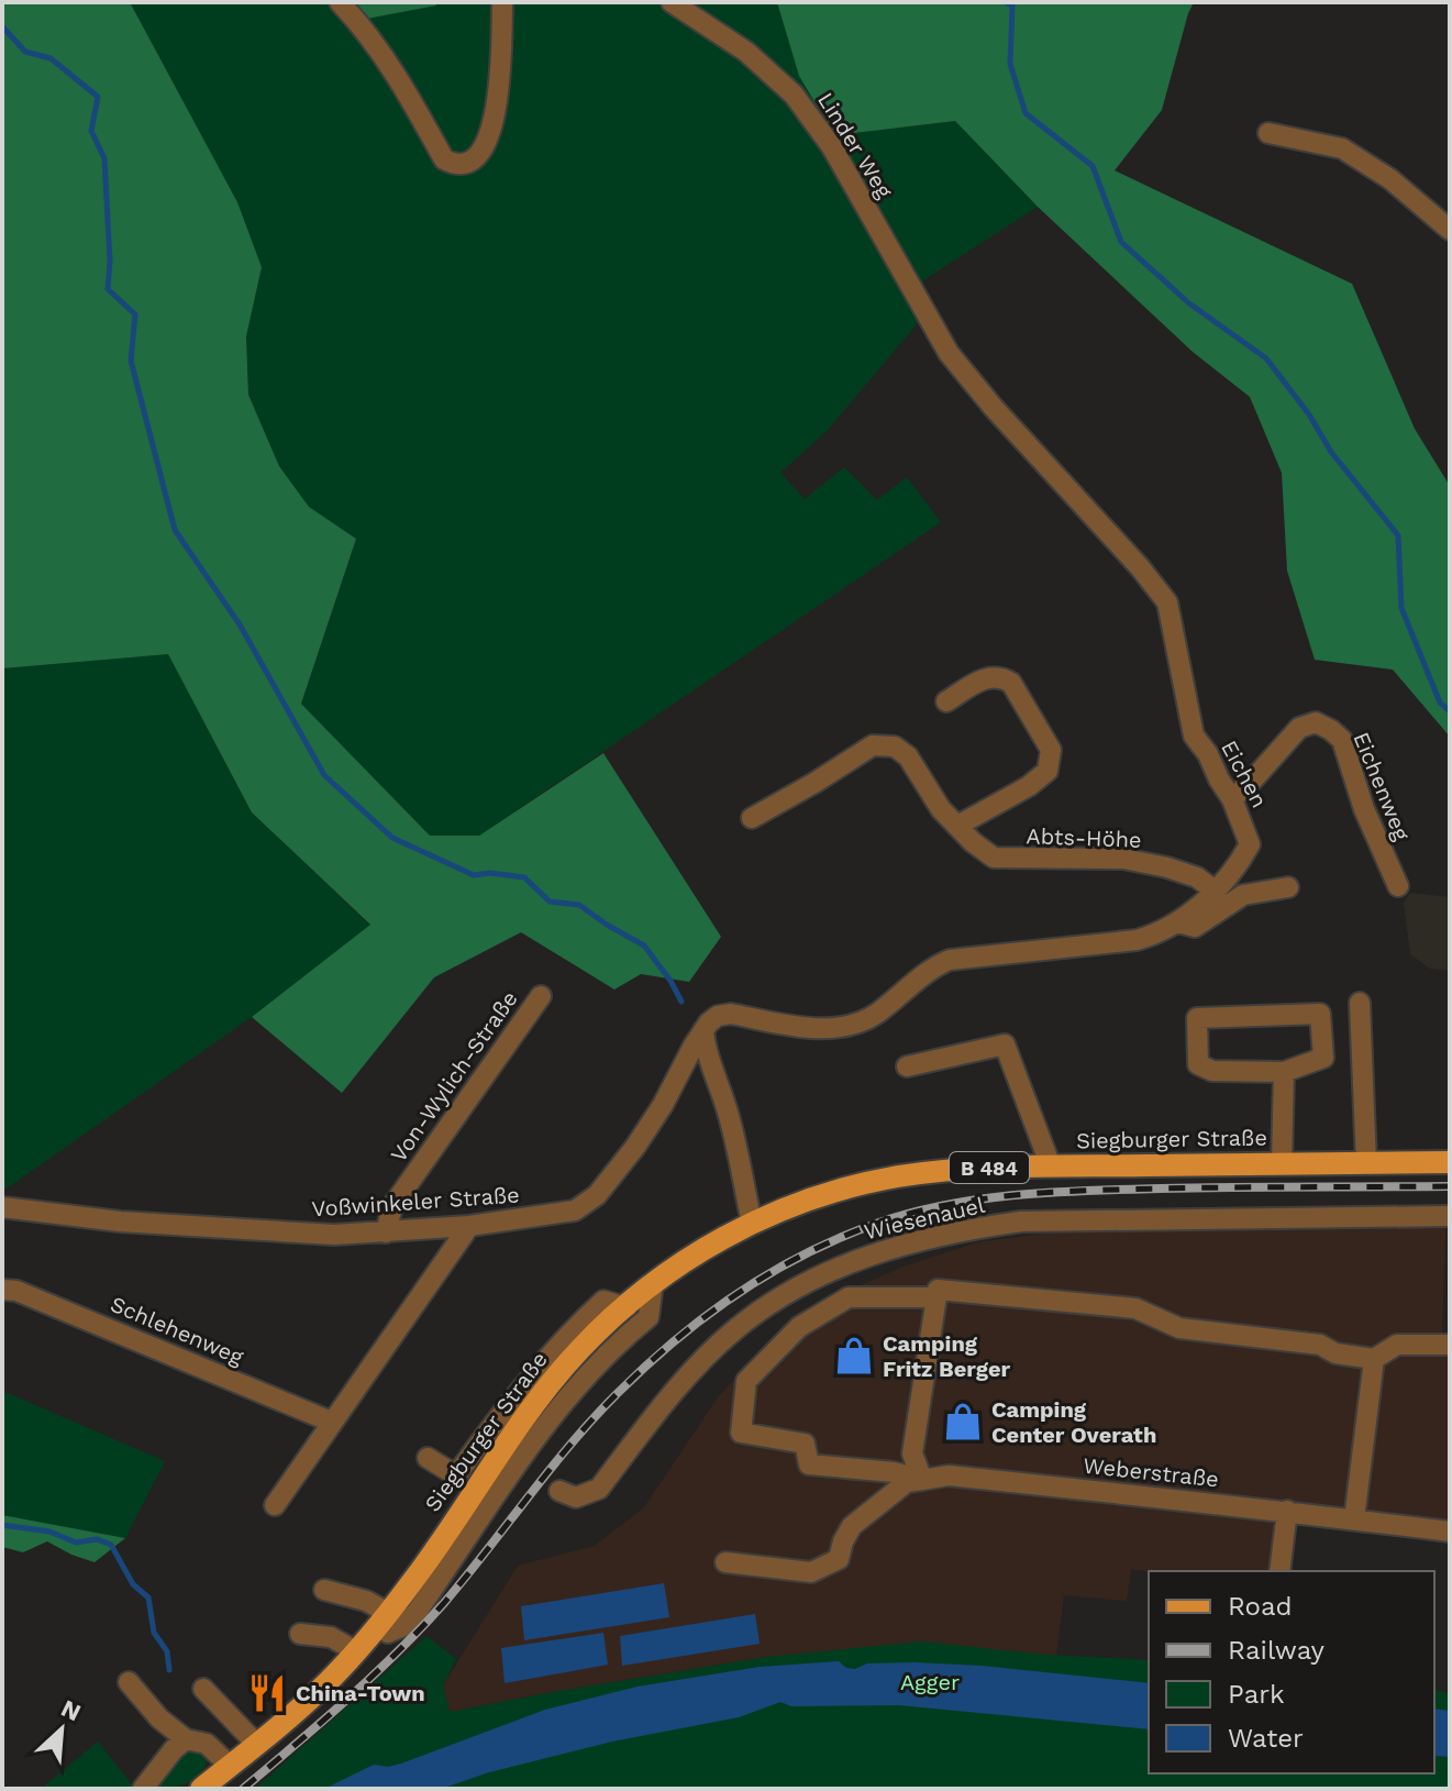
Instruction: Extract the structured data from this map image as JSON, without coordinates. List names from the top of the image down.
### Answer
{
  "streets": {
    "main road": ["Siegburger Straße", "B 484"],
    "street": [
      "Linder Weg",
      "Eichen",
      "Eichenweg",
      "Abts-Höhe",
      "Von-Wylich-Straße",
      "Voßwinkeler Straße",
      "Wiesenauel",
      "Schlehenweg",
      "Weberstraße"
    ]
  },
  "crossings": [
    ["Linder Weg", "Eichen"],
    ["Eichen", "Eichenweg"],
    ["Eichen", "Abts-Höhe"],
    ["Eichen", "Voßwinkeler Straße"],
    ["Von-Wylich-Straße", "Voßwinkeler Straße"]
  ],
  "parks": ["Agger"],
  "places": {
    "shop": ["Camping Fritz Berger", "Camping Center Overath"],
    "restaurant": ["China-Town"]
  },
  "legend": [
    "Road",
    "Railway",
    "Park",
    "Water"
  ],
  "north": "top right"
}
